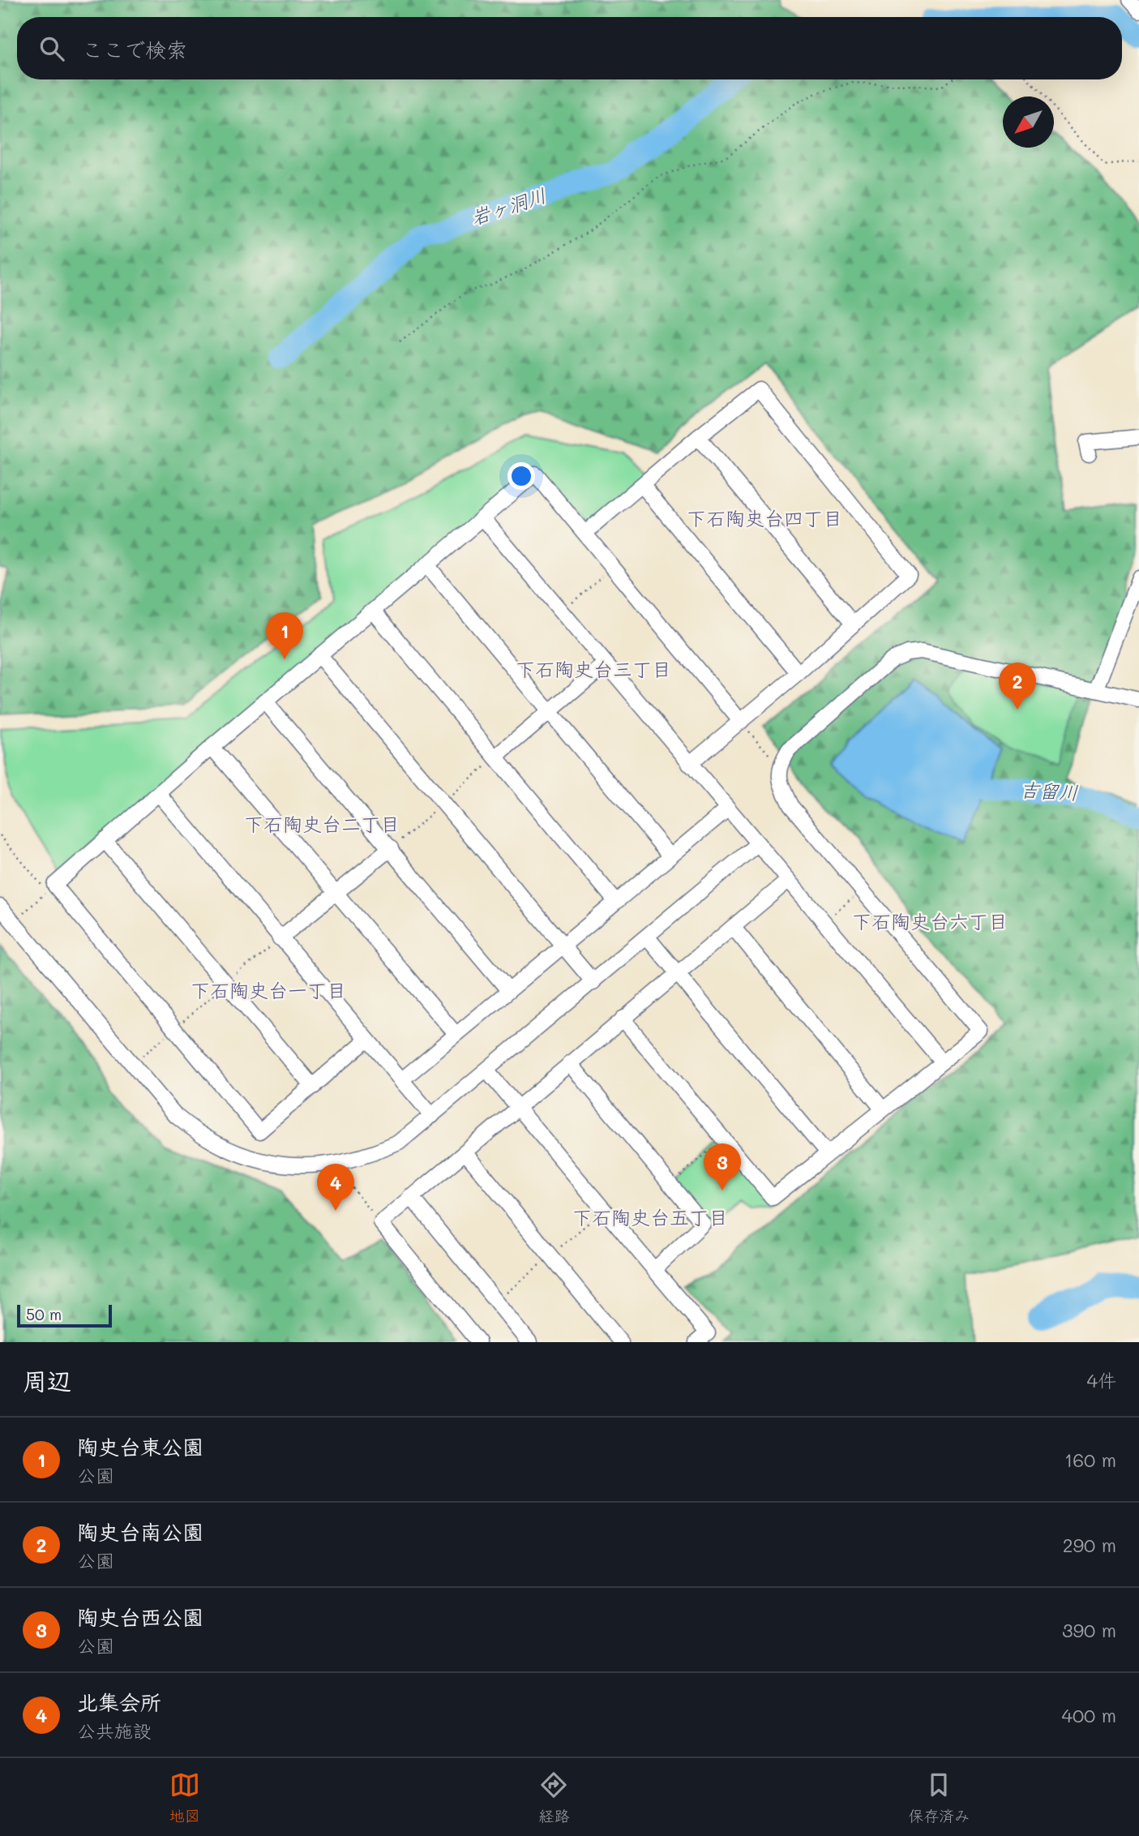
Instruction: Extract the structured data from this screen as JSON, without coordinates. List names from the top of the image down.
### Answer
{
  "districts": [
    "下石陶史台四丁目",
    "下石陶史台三丁目",
    "下石陶史台二丁目",
    "下石陶史台六丁目",
    "下石陶史台一丁目",
    "下石陶史台五丁目"
  ],
  "water": ["岩ヶ洞川", "吉留川"],
  "scale_bar": "50 m",
  "north": "bottom left",
  "page": {
    "search": "ここで検索",
    "pins": [
      "1",
      "2",
      "3",
      "4"
    ],
    "scale": "50 m",
    "heading": ["周辺", "4件"],
    "list": [
      {
        "mark": "1",
        "name": "陶史台東公園",
        "note": "公園",
        "value": "160 m"
      },
      {
        "mark": "2",
        "name": "陶史台南公園",
        "note": "公園",
        "value": "290 m"
      },
      {
        "mark": "3",
        "name": "陶史台西公園",
        "note": "公園",
        "value": "390 m"
      },
      {
        "mark": "4",
        "name": "北集会所",
        "note": "公共施設",
        "value": "400 m"
      }
    ],
    "nav": ["地図", "経路", "保存済み"]
  }
}
